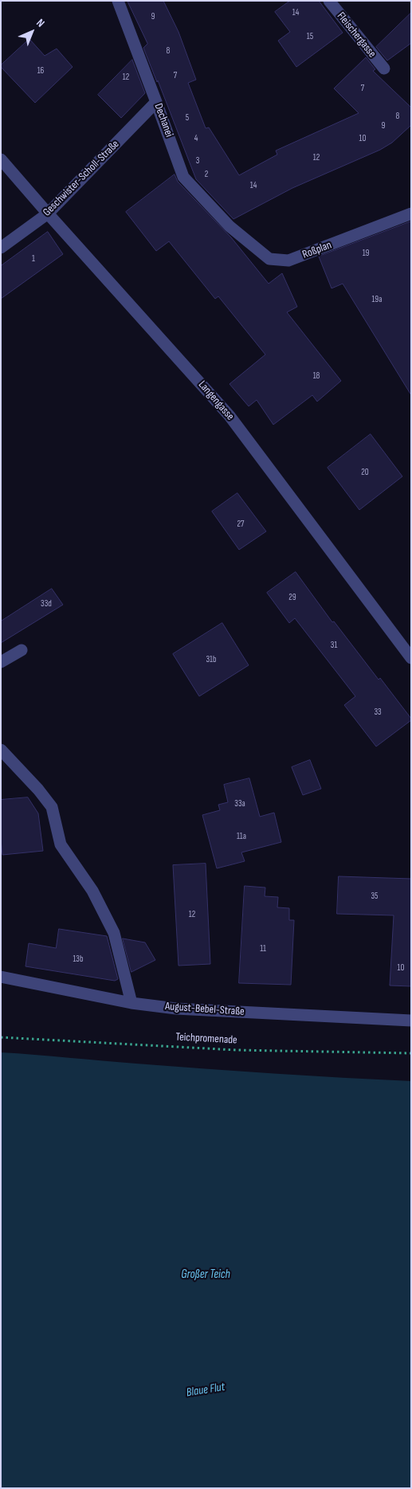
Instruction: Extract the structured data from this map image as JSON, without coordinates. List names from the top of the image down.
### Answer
{
  "streets": {
    "street": [
      "Fleischergasse",
      "Dechanei",
      "Geschwister-Scholl-Straße",
      "Roßplan",
      "Langengasse",
      "August-Bebel-Straße"
    ],
    "path": ["Teichpromenade"]
  },
  "crossings": [
    ["Dechanei", "Geschwister-Scholl-Straße"],
    ["Dechanei", "Roßplan"],
    ["Geschwister-Scholl-Straße", "Langengasse"]
  ],
  "water": ["Großer Teich", "Blaue Flut"],
  "house_numbers": [
    "14",
    "9",
    "15",
    "8",
    "16",
    "7",
    "12",
    "7",
    "8",
    "5",
    "9",
    "4",
    "10",
    "12",
    "3",
    "2",
    "14",
    "19",
    "1",
    "19a",
    "18",
    "20",
    "27",
    "29",
    "33d",
    "31",
    "31b",
    "33",
    "33a",
    "11a",
    "35",
    "12",
    "11",
    "13b",
    "10"
  ],
  "north": "top right"
}
